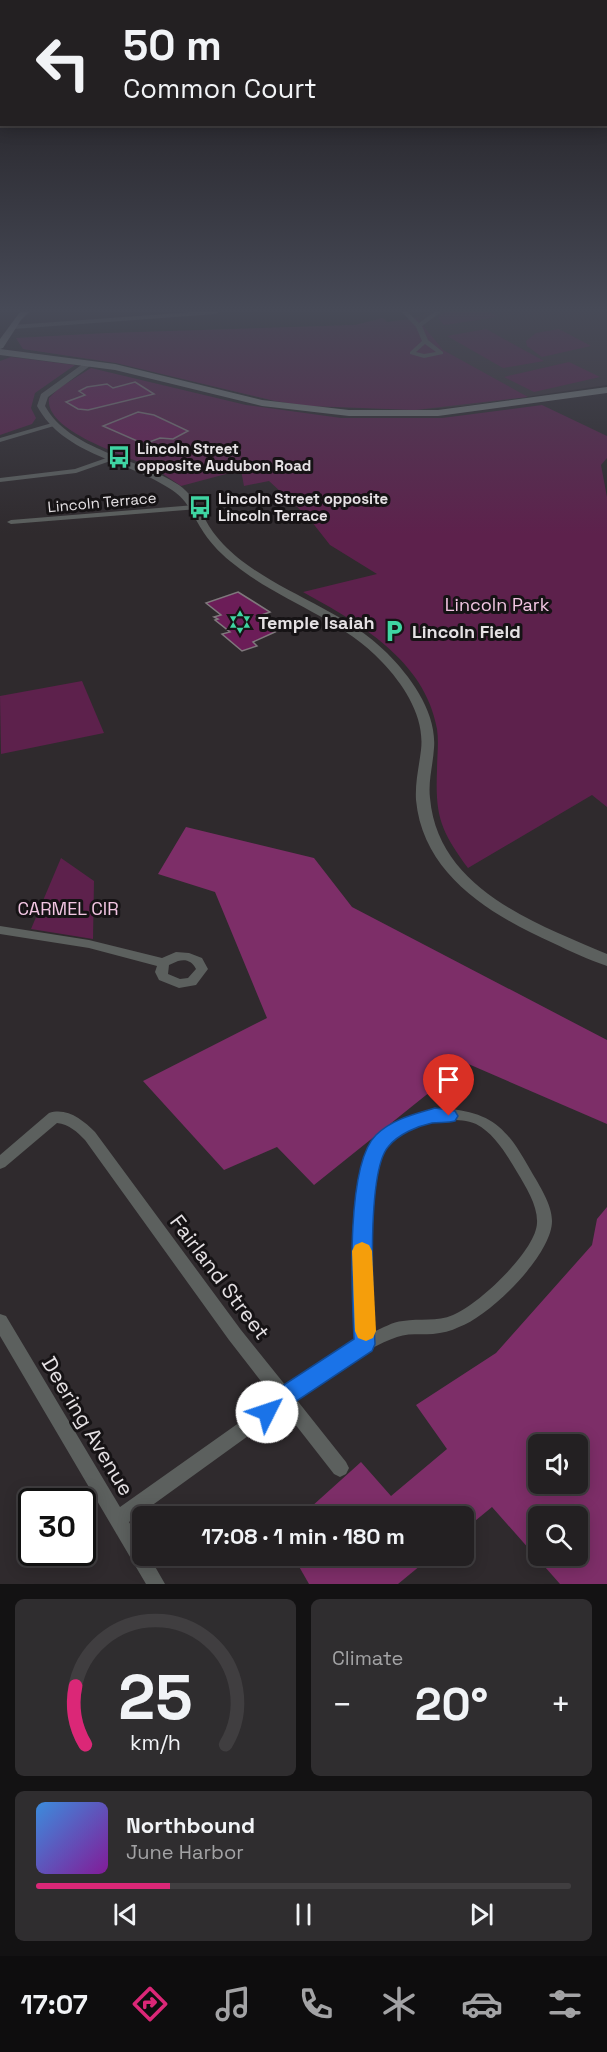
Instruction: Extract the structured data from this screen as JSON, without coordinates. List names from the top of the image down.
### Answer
{
  "streets": {
    "street": ["Lincoln Terrace", "Fairland Street", "Deering Avenue"]
  },
  "parks": ["Lincoln Park", "CARMEL CIR"],
  "places": {
    "bus stop": ["Lincoln Street opposite Audubon Road", "Lincoln Street opposite Lincoln Terrace"],
    "synagogue": ["Temple Isaiah"],
    "parking": ["Lincoln Field"]
  },
  "page": {
    "turn": ["50 m", "Common Court"],
    "limit": "30",
    "trip": "17:08 · 1 min · 180 m",
    "tile": "Climate",
    "heat": ["−", "20°", "+"],
    "song": ["Northbound", "June Harbor"],
    "tabs": "17:07",
    "gauge": ["25", "km/h"]
  }
}
